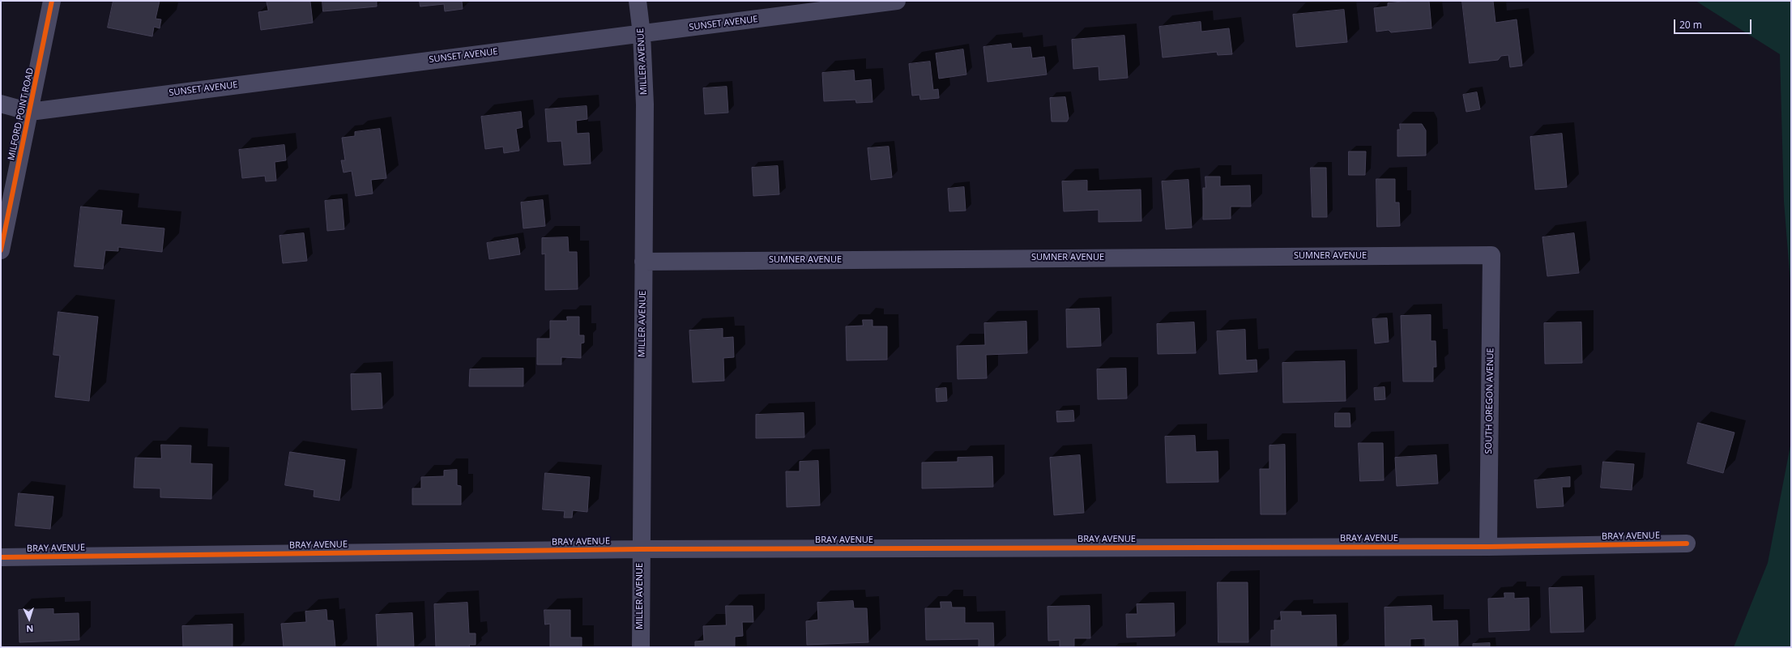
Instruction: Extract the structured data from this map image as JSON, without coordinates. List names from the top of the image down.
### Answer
{
  "streets": {
    "street": [
      "SUNSET AVENUE",
      "MILLER AVENUE",
      "MILFORD POINT ROAD",
      "SUMNER AVENUE",
      "SOUTH OREGON AVENUE",
      "BRAY AVENUE"
    ]
  },
  "crossings": [
    ["SUNSET AVENUE", "MILLER AVENUE"],
    ["SUNSET AVENUE", "MILFORD POINT ROAD"],
    ["MILLER AVENUE", "SUMNER AVENUE"],
    ["MILLER AVENUE", "BRAY AVENUE"],
    ["SUMNER AVENUE", "SOUTH OREGON AVENUE"],
    ["SOUTH OREGON AVENUE", "BRAY AVENUE"]
  ],
  "scale_bar": "20 m",
  "north": "bottom"
}
